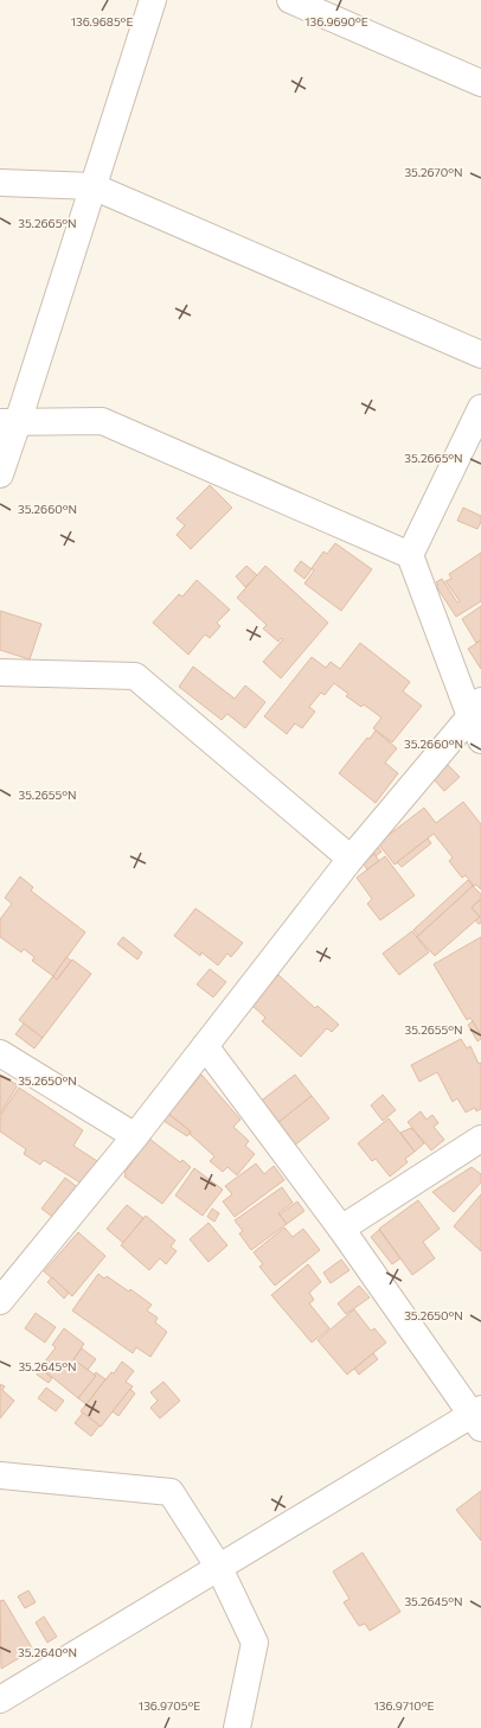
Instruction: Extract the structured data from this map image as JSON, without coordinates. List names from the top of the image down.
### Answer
{
  "coordinates": [
    "136.9685°E",
    "136.9690°E",
    "35.2670°N",
    "35.2665°N",
    "35.2660°N",
    "35.2655°N",
    "35.2650°N",
    "35.2645°N",
    "35.2640°N",
    "136.9705°E",
    "136.9710°E"
  ]
}
